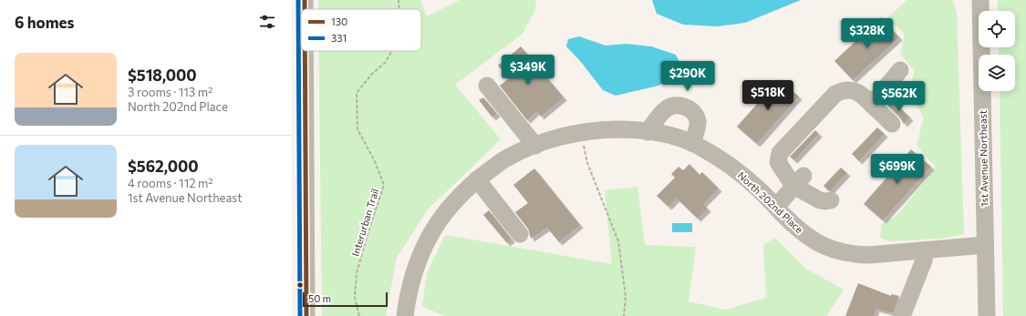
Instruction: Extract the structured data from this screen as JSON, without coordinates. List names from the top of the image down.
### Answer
{
  "streets": {
    "street": ["1st Avenue Northeast", "North 202nd Place"],
    "path": ["Interurban Trail"]
  },
  "crossings": [
    ["1st Avenue Northeast", "North 202nd Place"]
  ],
  "lines": ["transit line 130", "transit line 331"],
  "legend": ["130", "331"],
  "scale_bar": "50 m",
  "page": {
    "heading": "6 homes",
    "price": [
      "$328K",
      "$349K",
      "$290K",
      "$518K",
      "$562K",
      "$699K"
    ],
    "list": [
      {
        "name": "$518,000",
        "note": "3 rooms · 113 m² · North 202nd Place"
      },
      {
        "name": "$562,000",
        "note": "4 rooms · 112 m² · 1st Avenue Northeast"
      }
    ],
    "scale": "50 m"
  }
}
